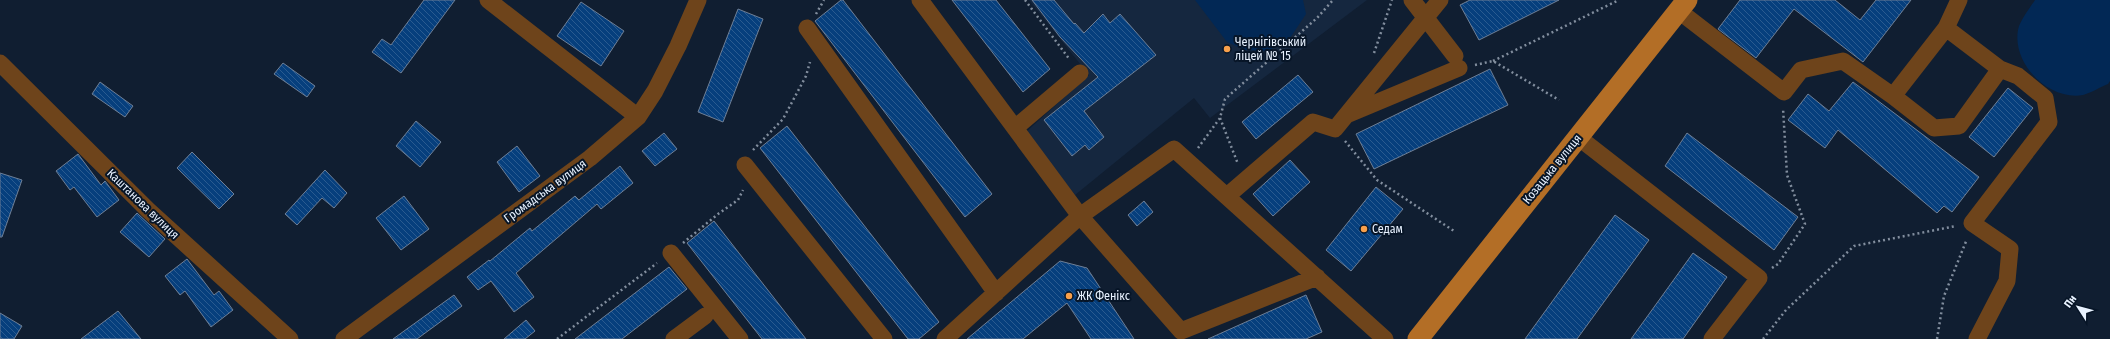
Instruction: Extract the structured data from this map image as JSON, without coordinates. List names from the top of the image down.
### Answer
{
  "streets": {
    "main road": ["Козацька вулиця"],
    "street": ["Громадська вулиця", "Каштанова вулиця"]
  },
  "places": ["Чернігівський ліцей № 15", "Седам", "ЖК Фенікс"],
  "north": "top left"
}
